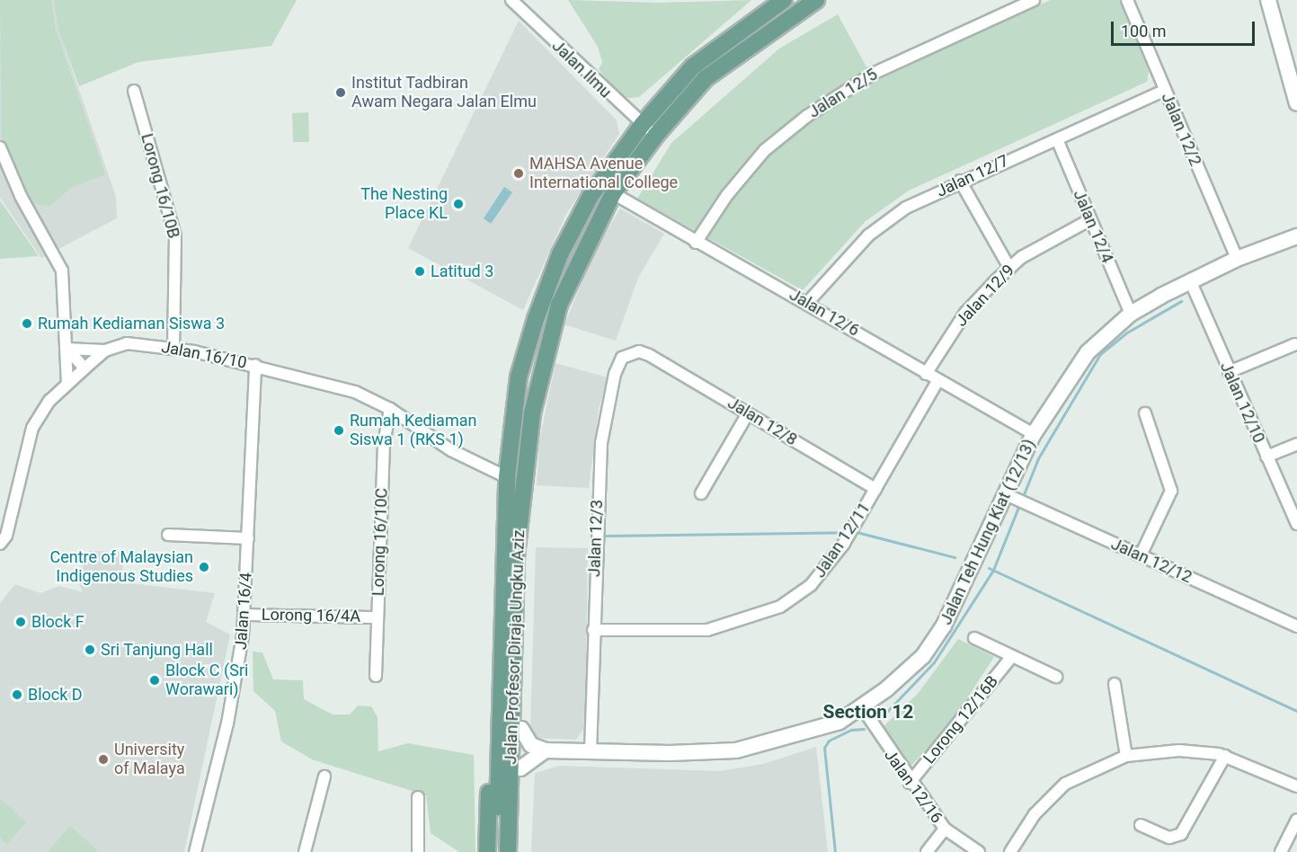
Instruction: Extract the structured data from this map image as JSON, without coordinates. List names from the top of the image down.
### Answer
{
  "streets": {
    "main road": ["Jalan Profesor Diraja Ungku Aziz"],
    "street": [
      "Jalan Ilmu",
      "Jalan 12/5",
      "Jalan 12/2",
      "Jalan 12/7",
      "Lorong 16/10B",
      "Jalan 12/4",
      "Jalan 12/9",
      "Jalan 12/6",
      "Jalan 16/10",
      "Jalan 12/10",
      "Jalan 12/8",
      "Jalan Teh Hung Kiat (12/13)",
      "Jalan 12/3",
      "Jalan 12/11",
      "Lorong 16/10C",
      "Jalan 12/12",
      "Jalan 16/4",
      "Lorong 16/4A",
      "Lorong 12/16B",
      "Jalan 12/16"
    ]
  },
  "crossings": [
    ["Jalan Ilmu", "Jalan Profesor Diraja Ungku Aziz"],
    ["Jalan 12/5", "Jalan 12/6"],
    ["Jalan 12/2", "Jalan 12/7"],
    ["Jalan 12/2", "Jalan Teh Hung Kiat (12/13)"],
    ["Jalan 12/7", "Jalan 12/4"],
    ["Jalan 12/7", "Jalan 12/6"],
    ["Lorong 16/10B", "Jalan 16/10"],
    ["Jalan 12/4", "Jalan 12/9"],
    ["Jalan 12/4", "Jalan Teh Hung Kiat (12/13)"],
    ["Jalan 12/9", "Jalan 12/6"],
    ["Jalan 12/6", "Jalan Teh Hung Kiat (12/13)"],
    ["Jalan 12/6", "Jalan 12/11"],
    ["Jalan 12/6", "Jalan Profesor Diraja Ungku Aziz"],
    ["Jalan 16/10", "Lorong 16/10C"],
    ["Jalan 16/10", "Jalan 16/4"],
    ["Jalan 16/10", "Jalan Profesor Diraja Ungku Aziz"],
    ["Jalan 12/10", "Jalan Teh Hung Kiat (12/13)"],
    ["Jalan 12/8", "Jalan 12/3"],
    ["Jalan 12/8", "Jalan 12/11"],
    ["Jalan Teh Hung Kiat (12/13)", "Jalan 12/3"],
    ["Jalan Teh Hung Kiat (12/13)", "Jalan 12/12"],
    ["Jalan Teh Hung Kiat (12/13)", "Jalan 12/16"],
    ["Jalan 12/3", "Jalan 12/11"],
    ["Lorong 16/10C", "Lorong 16/4A"],
    ["Jalan 16/4", "Lorong 16/4A"],
    ["Lorong 12/16B", "Jalan 12/16"]
  ],
  "districts": ["Section 12"],
  "places": [
    "Institut Tadbiran Awam Negara Jalan Elmu",
    "MAHSA Avenue International College",
    "The Nesting Place KL",
    "Latitud 3",
    "Rumah Kediaman Siswa 3",
    "Rumah Kediaman Siswa 1 (RKS 1)",
    "Centre of Malaysian Indigenous Studies",
    "Block F",
    "Sri Tanjung Hall",
    "Block C (Sri Worawari)",
    "Block D",
    "University of Malaya"
  ],
  "scale_bar": "100 m"
}
